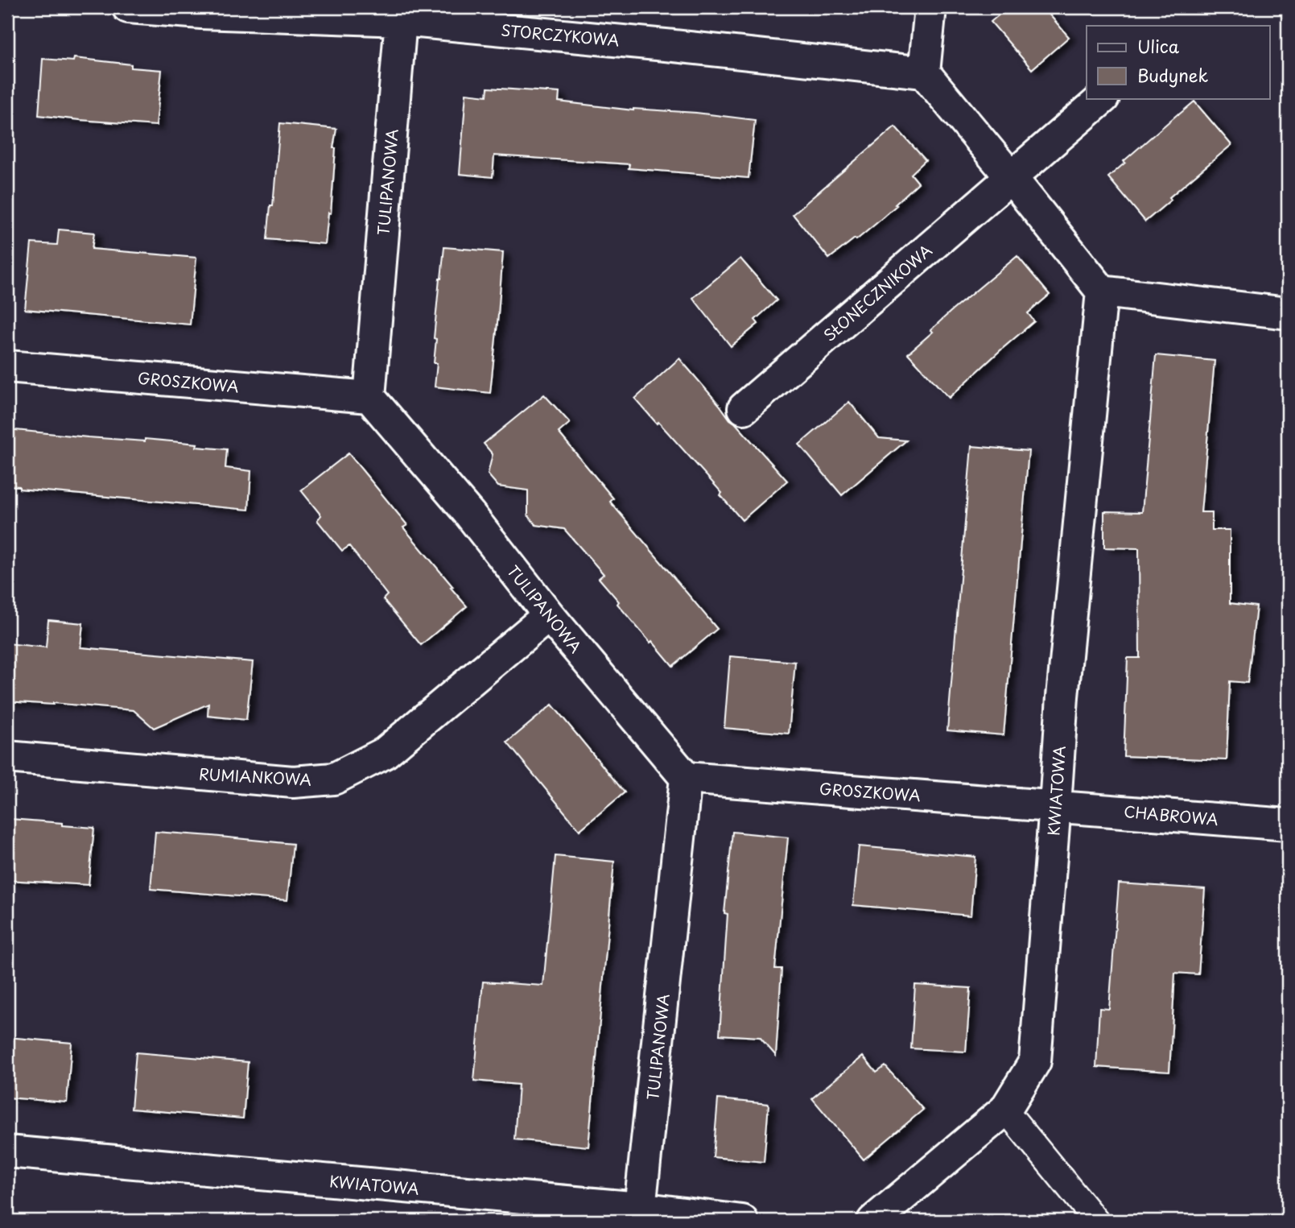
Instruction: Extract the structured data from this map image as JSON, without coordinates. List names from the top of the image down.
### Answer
{
  "streets": {
    "street": [
      "STORCZYKOWA",
      "TULIPANOWA",
      "SŁONECZNIKOWA",
      "GROSZKOWA",
      "RUMIANKOWA",
      "KWIATOWA",
      "CHABROWA"
    ]
  },
  "crossings": [
    ["STORCZYKOWA", "TULIPANOWA"],
    ["TULIPANOWA", "GROSZKOWA"],
    ["TULIPANOWA", "RUMIANKOWA"],
    ["TULIPANOWA", "KWIATOWA"],
    ["GROSZKOWA", "KWIATOWA"],
    ["GROSZKOWA", "CHABROWA"],
    ["KWIATOWA", "CHABROWA"]
  ],
  "legend": ["Ulica", "Budynek"]
}
